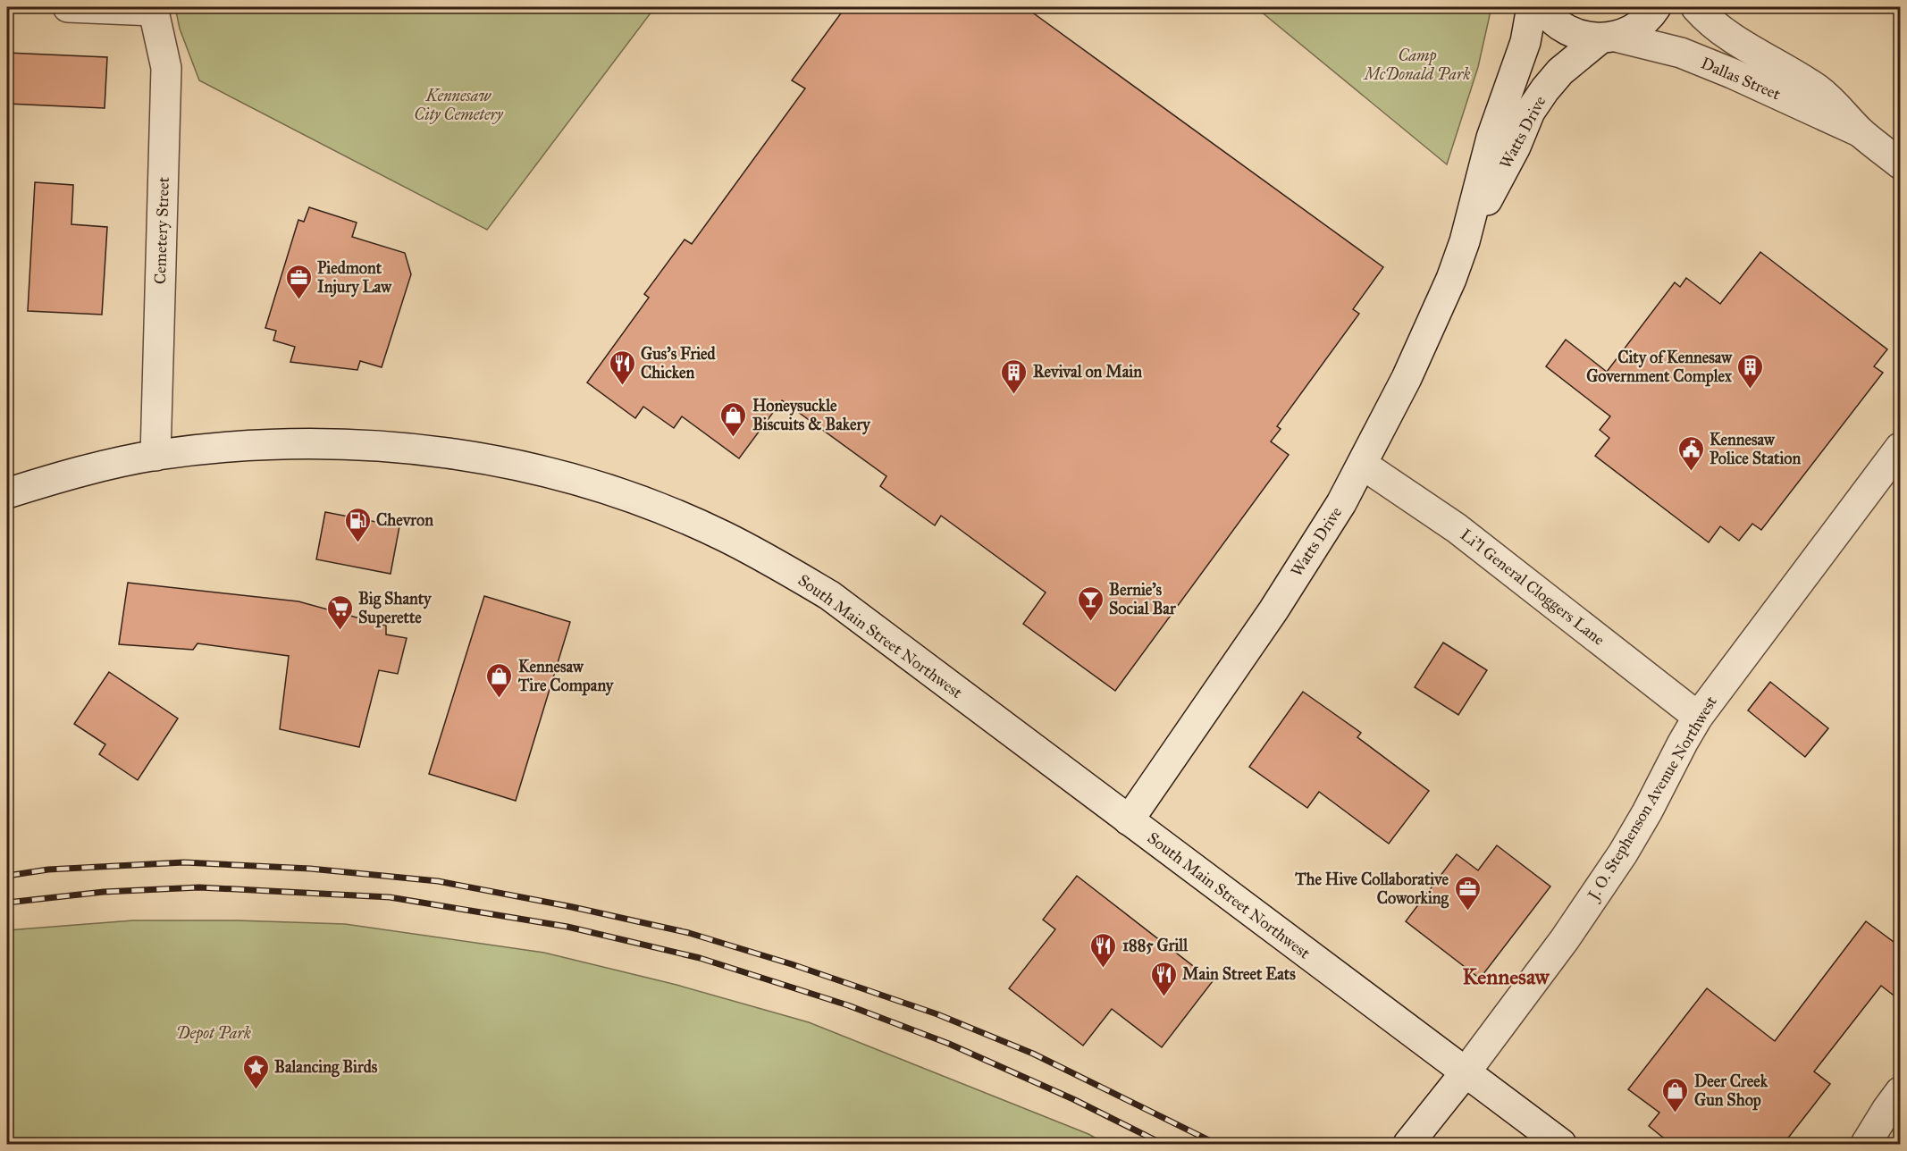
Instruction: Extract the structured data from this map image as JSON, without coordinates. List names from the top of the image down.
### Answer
{
  "streets": {
    "main road": [
      "Dallas Street",
      "Watts Drive",
      "Cemetery Street",
      "Li'l General Cloggers Lane",
      "South Main Street Northwest",
      "J. O. Stephenson Avenue Northwest"
    ]
  },
  "crossings": [
    ["Dallas Street", "Watts Drive"],
    ["Watts Drive", "Li'l General Cloggers Lane"],
    ["Watts Drive", "South Main Street Northwest"],
    ["Cemetery Street", "South Main Street Northwest"],
    ["Li'l General Cloggers Lane", "J. O. Stephenson Avenue Northwest"],
    ["South Main Street Northwest", "J. O. Stephenson Avenue Northwest"]
  ],
  "districts": ["Kennesaw"],
  "parks": ["Camp McDonald Park", "Kennesaw City Cemetery", "Depot Park"],
  "places": {
    "office": ["Piedmont Injury Law", "The Hive Collaborative Coworking"],
    "restaurant": ["Gus's Fried Chicken", "1885 Grill", "Main Street Eats"],
    "building": ["City of Kennesaw Government Complex", "Revival on Main"],
    "shop": ["Honeysuckle Biscuits & Bakery", "Kennesaw Tire Company", "Deer Creek Gun Shop"],
    "public building": ["Kennesaw Police Station"],
    "fuel station": ["Chevron"],
    "bar": ["Bernie's Social Bar"],
    "supermarket": ["Big Shanty Superette"],
    "place": ["Balancing Birds"]
  }
}
